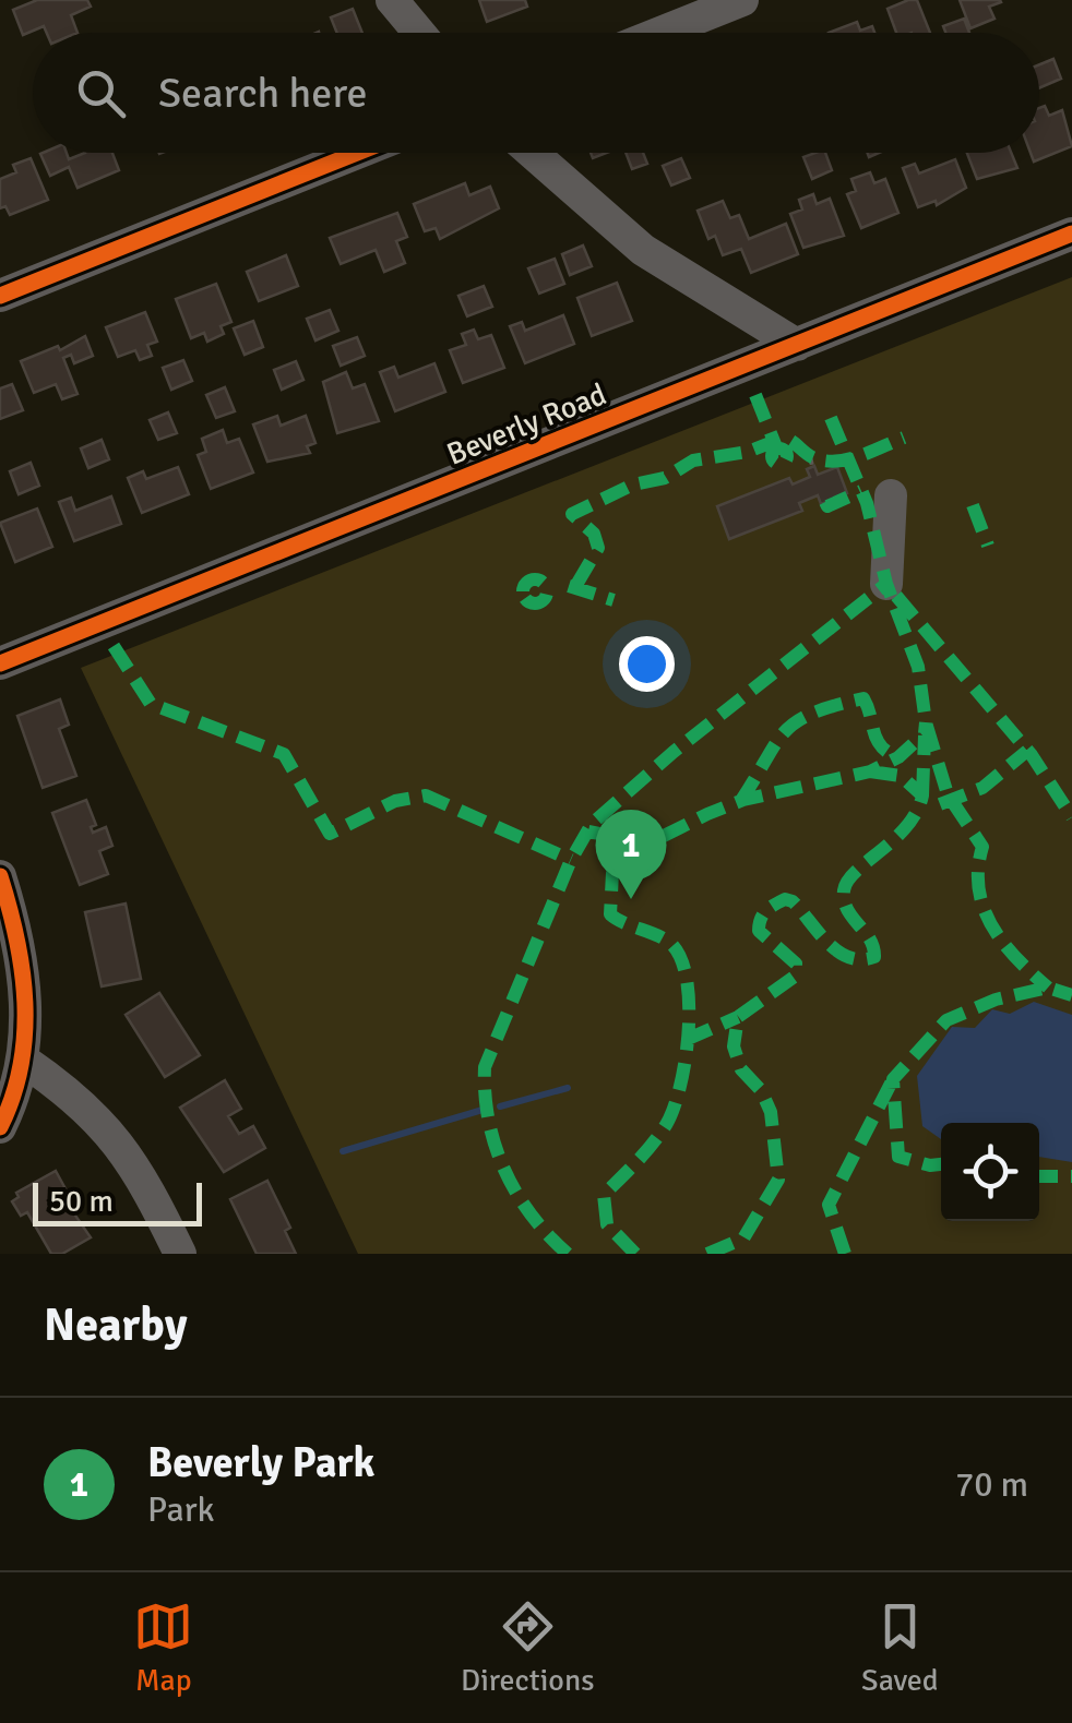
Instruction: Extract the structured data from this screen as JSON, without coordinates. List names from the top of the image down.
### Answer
{
  "streets": {
    "street": ["Beverly Road"]
  },
  "scale_bar": "50 m",
  "page": {
    "search": "Search here",
    "pins": "1",
    "scale": "50 m",
    "heading": "Nearby",
    "list": [
      {
        "mark": "1",
        "name": "Beverly Park",
        "note": "Park",
        "value": "70 m"
      }
    ],
    "nav": ["Map", "Directions", "Saved"]
  }
}
